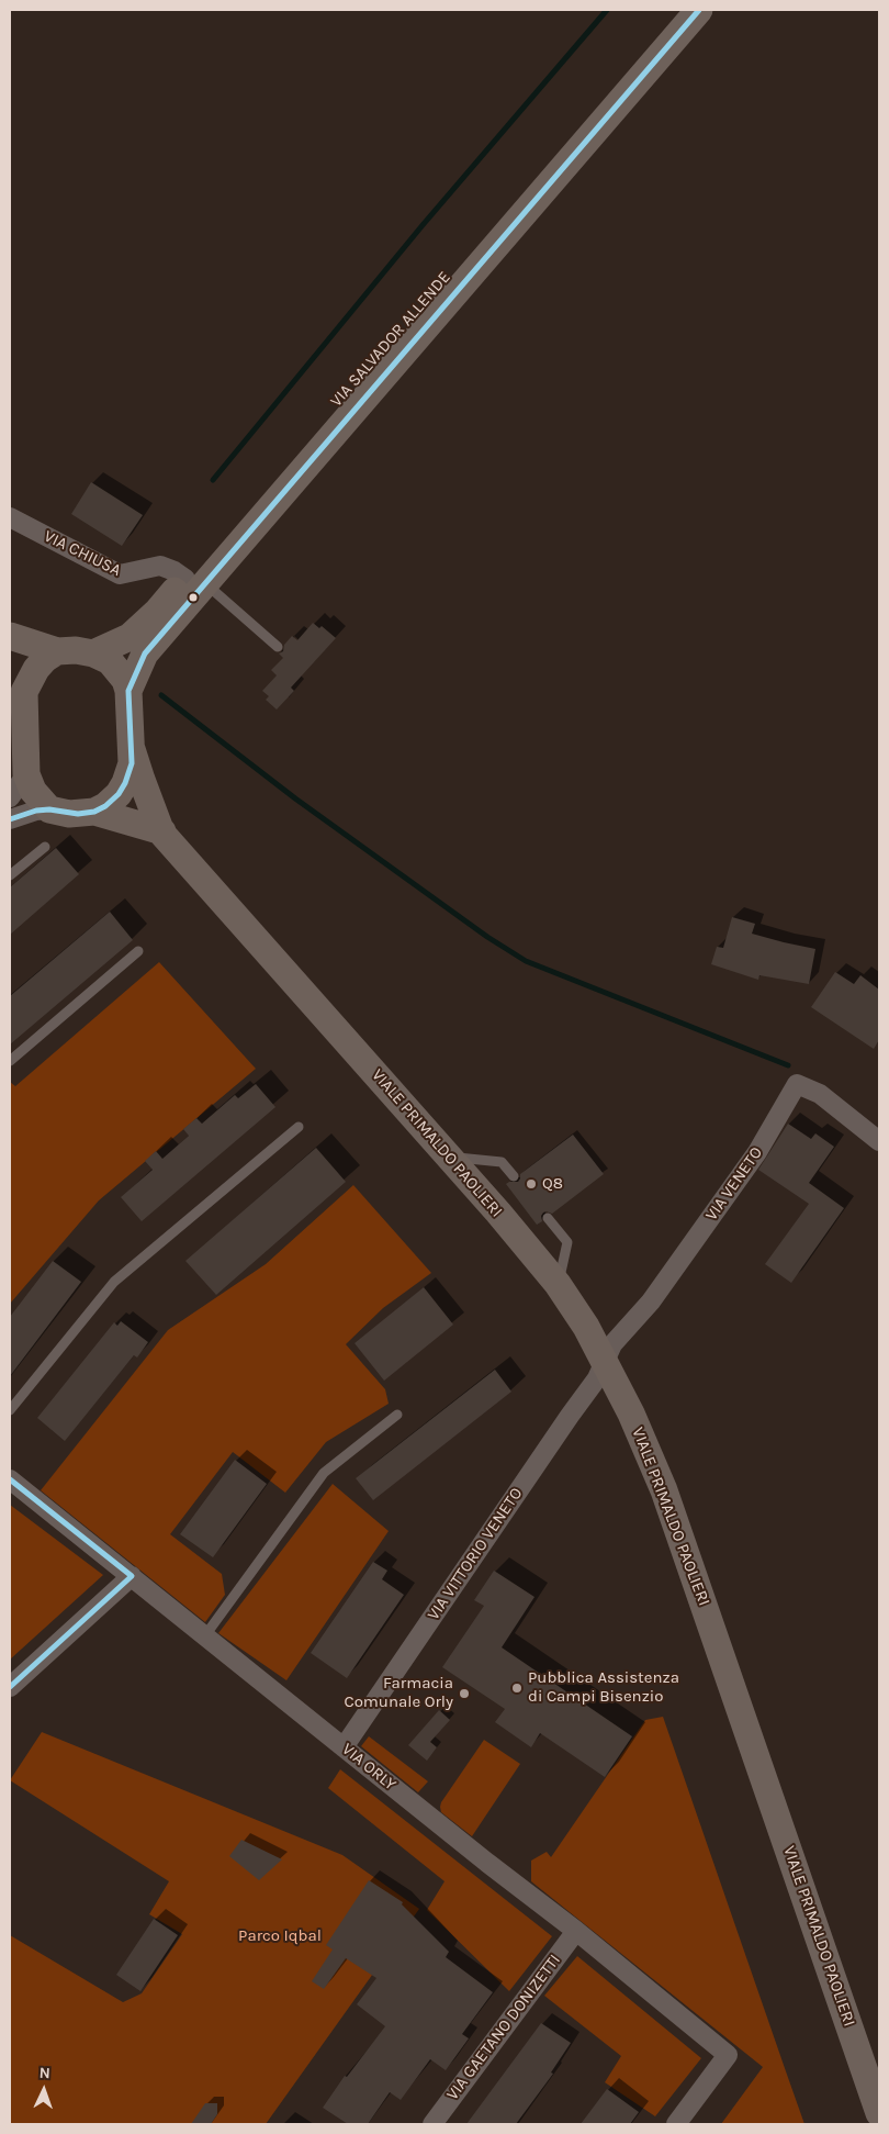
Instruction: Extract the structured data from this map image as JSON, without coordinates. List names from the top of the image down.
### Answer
{
  "streets": {
    "main road": ["VIA SALVADOR ALLENDE", "VIALE PRIMALDO PAOLIERI"],
    "street": [
      "VIA CHIUSA",
      "VIA VENETO",
      "VIA VITTORIO VENETO",
      "VIA ORLY",
      "VIA GAETANO DONIZETTI"
    ]
  },
  "crossings": [
    ["VIA SALVADOR ALLENDE", "VIA CHIUSA"],
    ["VIA SALVADOR ALLENDE", "VIALE PRIMALDO PAOLIERI"],
    ["VIALE PRIMALDO PAOLIERI", "VIA VENETO"],
    ["VIALE PRIMALDO PAOLIERI", "VIA VITTORIO VENETO"],
    ["VIA VENETO", "VIA VITTORIO VENETO"],
    ["VIA VITTORIO VENETO", "VIA ORLY"],
    ["VIA ORLY", "VIA GAETANO DONIZETTI"]
  ],
  "parks": ["Parco Iqbal"],
  "places": ["Q8", "Pubblica Assistenza di Campi Bisenzio", "Farmacia Comunale Orly"],
  "north": "top"
}
